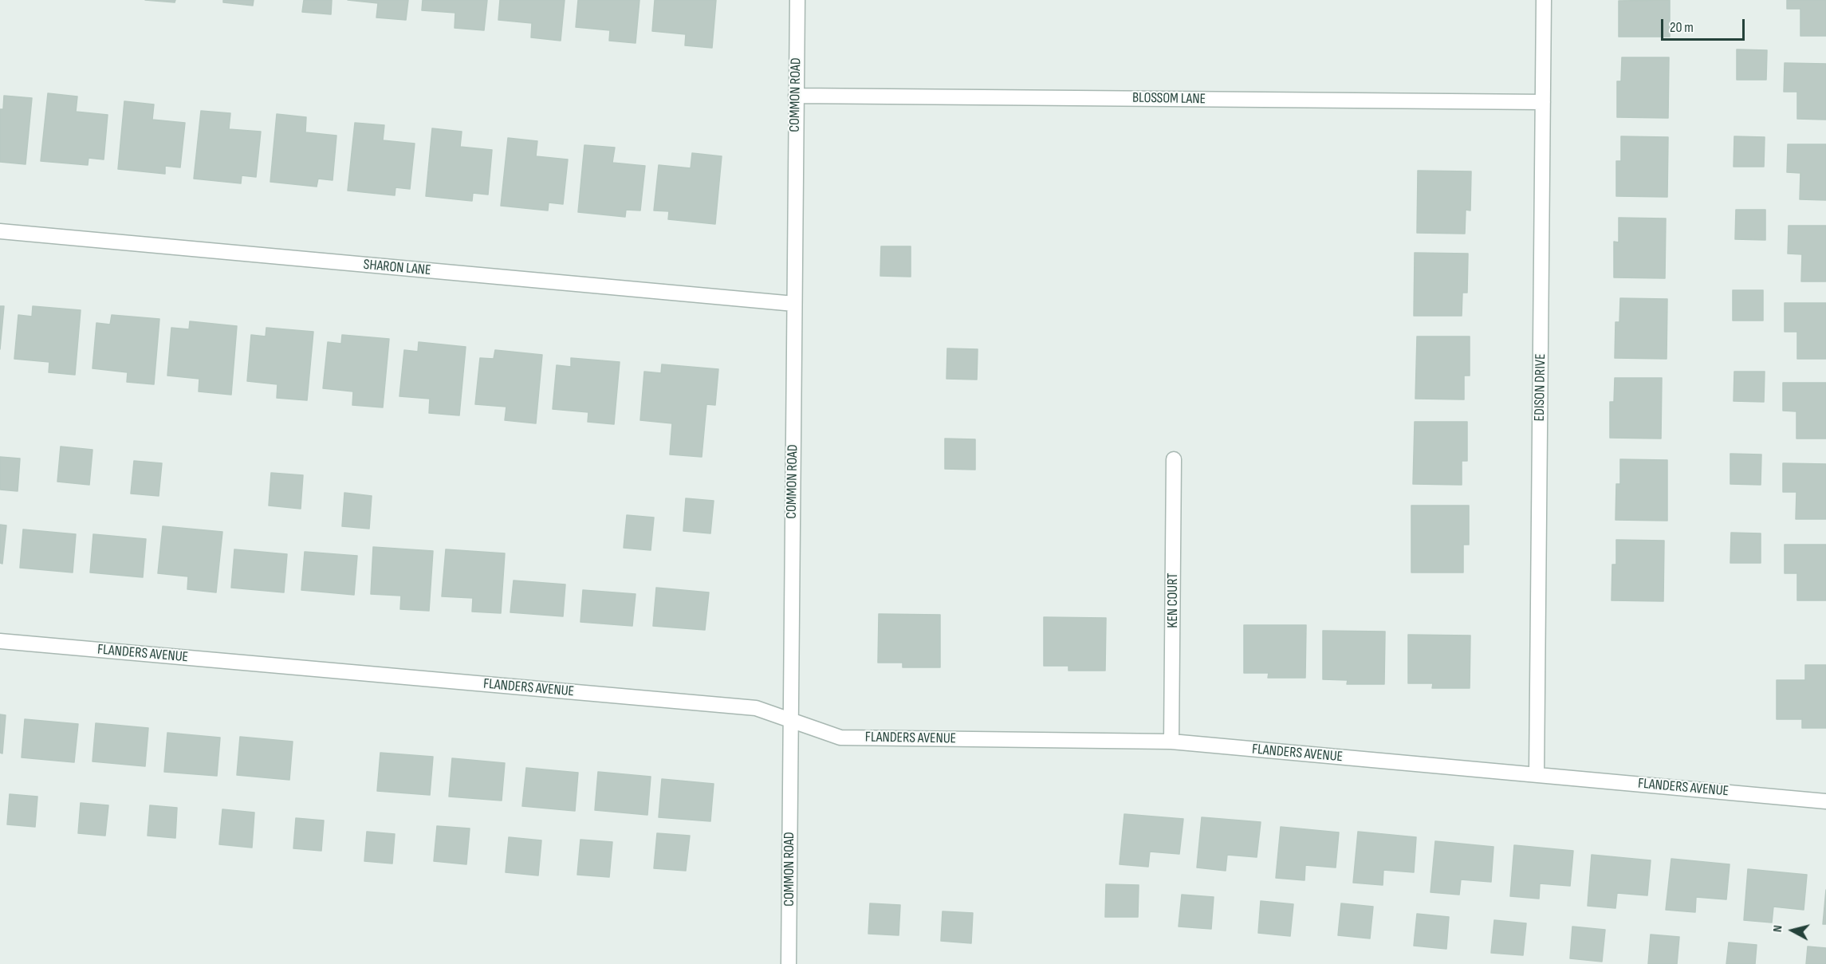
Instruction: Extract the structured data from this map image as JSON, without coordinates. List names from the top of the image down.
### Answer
{
  "streets": {
    "street": [
      "COMMON ROAD",
      "BLOSSOM LANE",
      "SHARON LANE",
      "EDISON DRIVE",
      "KEN COURT",
      "FLANDERS AVENUE"
    ]
  },
  "crossings": [
    ["COMMON ROAD", "BLOSSOM LANE"],
    ["COMMON ROAD", "SHARON LANE"],
    ["COMMON ROAD", "FLANDERS AVENUE"],
    ["BLOSSOM LANE", "EDISON DRIVE"],
    ["EDISON DRIVE", "FLANDERS AVENUE"],
    ["KEN COURT", "FLANDERS AVENUE"]
  ],
  "scale_bar": "20 m",
  "north": "left"
}
